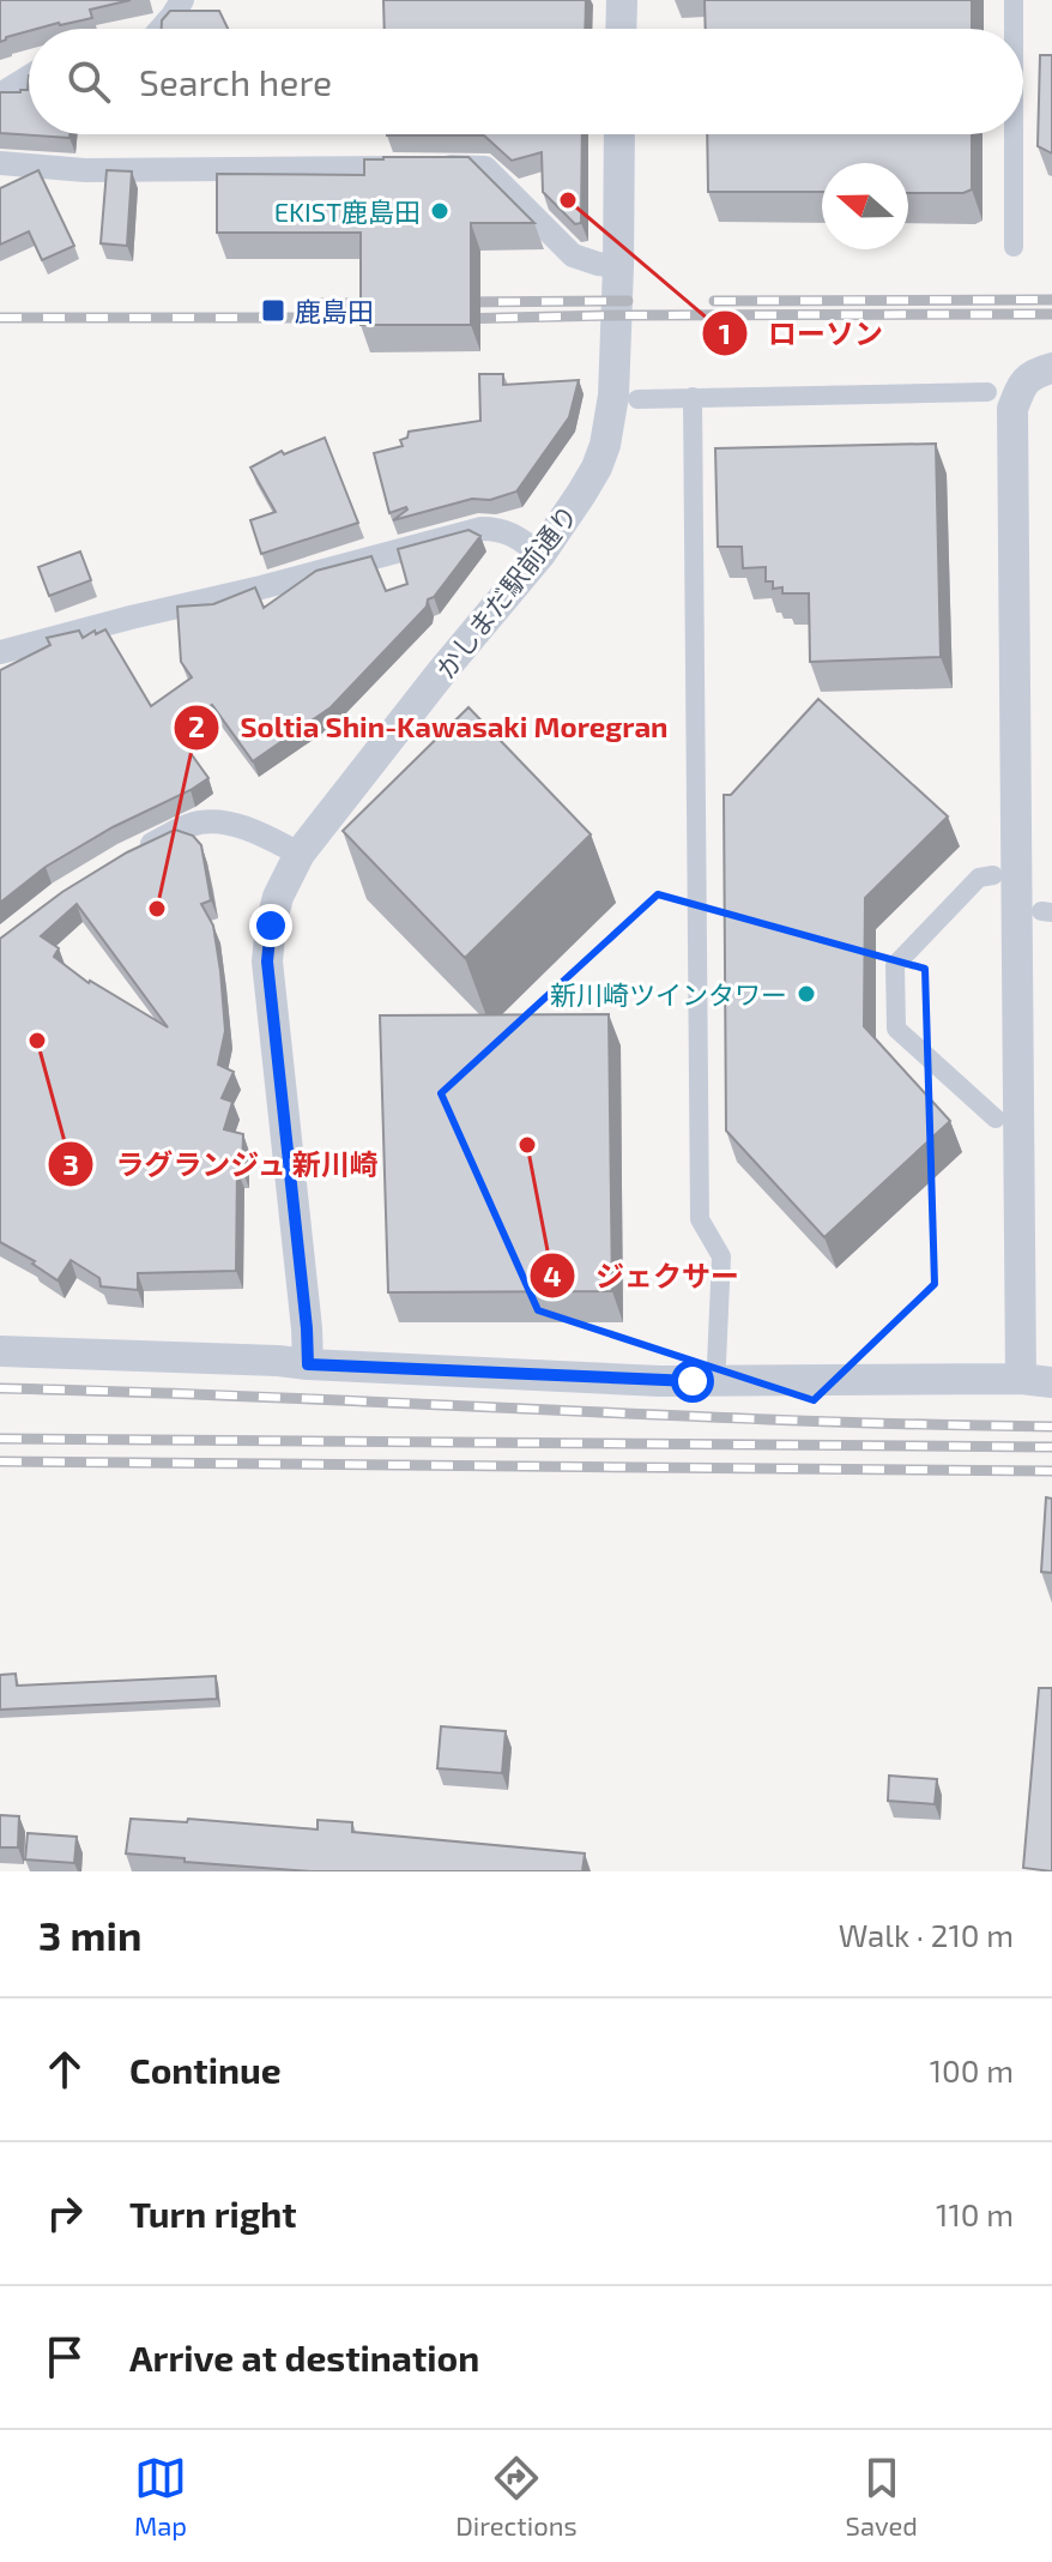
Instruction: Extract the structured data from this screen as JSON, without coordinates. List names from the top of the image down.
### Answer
{
  "streets": {
    "street": ["かしまだ駅前通り"]
  },
  "places": {
    "other": [
      "ローソン",
      "EKIST鹿島田",
      "Soltia Shin-Kawasaki Moregran",
      "新川崎ツインタワー",
      "ラグランジュ 新川崎",
      "ジェクサー"
    ],
    "transit": ["鹿島田"]
  },
  "north": "left",
  "page": {
    "search": "Search here",
    "heading": ["3 min", "Walk · 210 m"],
    "list": [
      ["Continue", "100 m"],
      ["Turn right", "110 m"],
      "Arrive at destination"
    ],
    "nav": ["Map", "Directions", "Saved"]
  }
}
